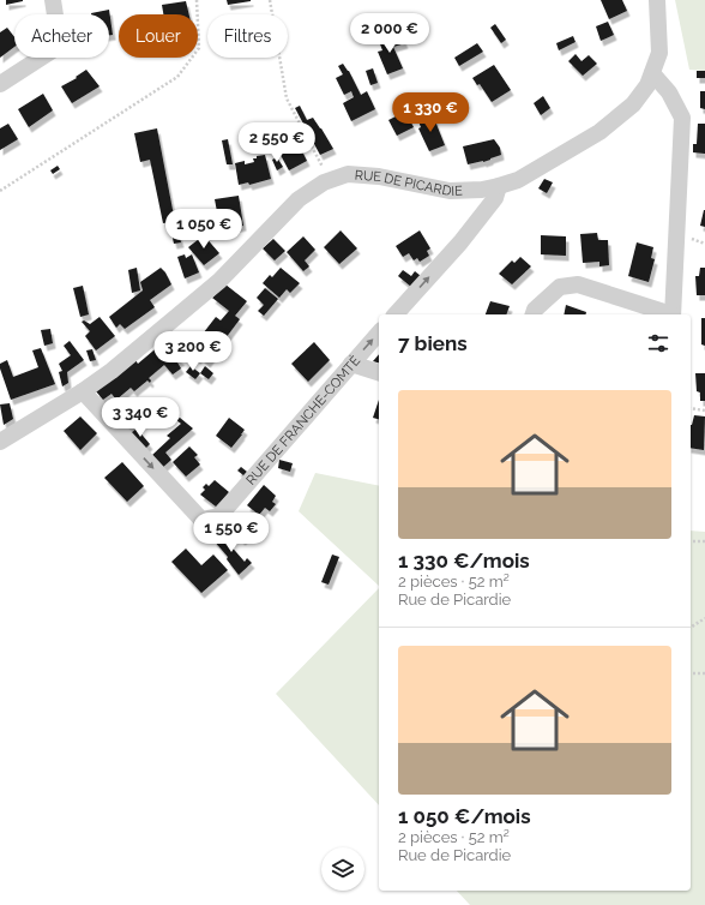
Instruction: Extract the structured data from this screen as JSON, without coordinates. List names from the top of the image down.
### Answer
{
  "streets": {
    "street": ["RUE DE PICARDIE", "RUE DE FRANCHE-COMTÉ"]
  },
  "crossings": [
    ["RUE DE PICARDIE", "RUE DE FRANCHE-COMTÉ"]
  ],
  "page": {
    "price": [
      "2 000 €",
      "1 330 €",
      "2 550 €",
      "1 050 €",
      "3 200 €",
      "3 340 €",
      "1 550 €"
    ],
    "chip": ["Acheter", "Louer", "Filtres"],
    "heading": "7 biens",
    "list": [
      {
        "name": "1 330 €/mois",
        "note": "2 pièces · 52 m² · Rue de Picardie"
      },
      {
        "name": "1 050 €/mois",
        "note": "2 pièces · 52 m² · Rue de Picardie"
      }
    ]
  }
}
